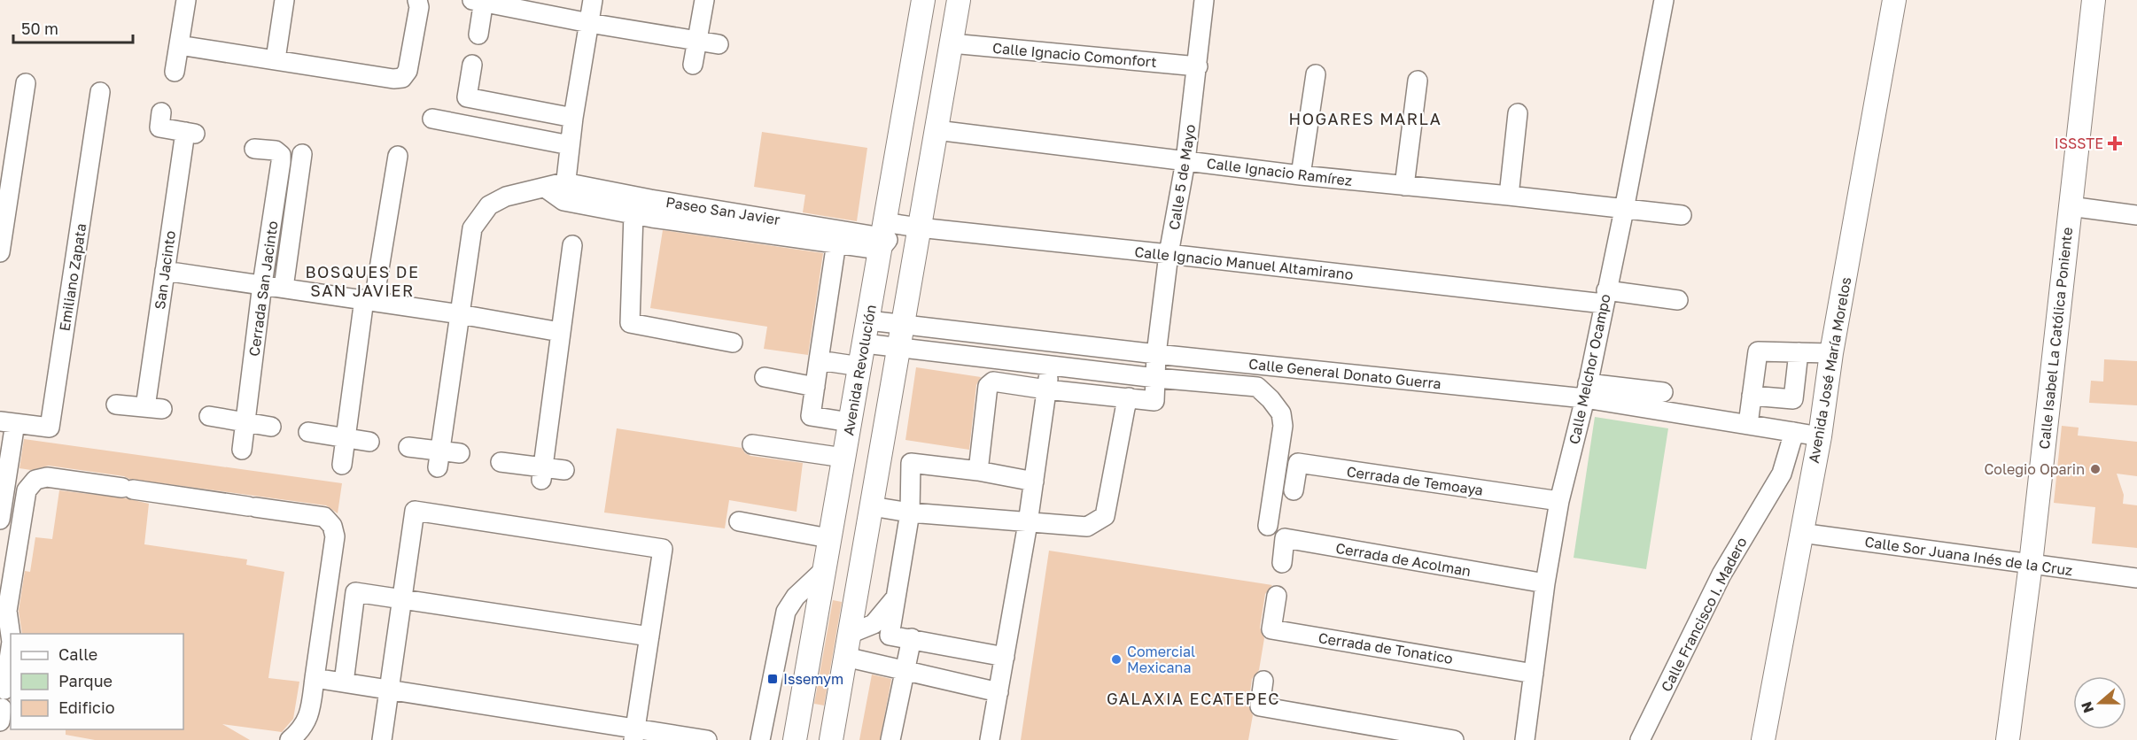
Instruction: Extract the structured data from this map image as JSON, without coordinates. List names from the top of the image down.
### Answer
{
  "streets": {
    "main road": ["Calle Isabel La Católica Poniente", "Avenida Revolución", "Avenida José María Morelos"],
    "street": [
      "Calle Ignacio Comonfort",
      "Calle Ignacio Ramírez",
      "Calle 5 de Mayo",
      "Paseo San Javier",
      "Calle Ignacio Manuel Altamirano",
      "San Jacinto",
      "Emiliano Zapata",
      "Cerrada San Jacinto",
      "Calle Melchor Ocampo",
      "Calle General Donato Guerra",
      "Cerrada de Temoaya",
      "Calle Sor Juana Inés de la Cruz",
      "Cerrada de Acolman",
      "Calle Francisco I. Madero",
      "Cerrada de Tonatico"
    ]
  },
  "crossings": [
    ["Calle Ignacio Comonfort", "Calle 5 de Mayo"],
    ["Calle Ignacio Comonfort", "Avenida Revolución"],
    ["Calle Ignacio Ramírez", "Calle 5 de Mayo"],
    ["Calle Ignacio Ramírez", "Calle Melchor Ocampo"],
    ["Calle Ignacio Ramírez", "Avenida Revolución"],
    ["Calle 5 de Mayo", "Calle Ignacio Manuel Altamirano"],
    ["Calle 5 de Mayo", "Calle General Donato Guerra"],
    ["Paseo San Javier", "Calle Ignacio Manuel Altamirano"],
    ["Paseo San Javier", "Avenida Revolución"],
    ["Calle Ignacio Manuel Altamirano", "Calle Melchor Ocampo"],
    ["Calle Ignacio Manuel Altamirano", "Avenida Revolución"],
    ["Calle Isabel La Católica Poniente", "Calle Sor Juana Inés de la Cruz"],
    ["Calle Melchor Ocampo", "Calle General Donato Guerra"],
    ["Calle Melchor Ocampo", "Cerrada de Temoaya"],
    ["Calle Melchor Ocampo", "Cerrada de Acolman"],
    ["Calle Melchor Ocampo", "Cerrada de Tonatico"],
    ["Avenida Revolución", "Calle General Donato Guerra"],
    ["Avenida José María Morelos", "Calle General Donato Guerra"],
    ["Avenida José María Morelos", "Calle Sor Juana Inés de la Cruz"],
    ["Calle General Donato Guerra", "Calle Francisco I. Madero"]
  ],
  "districts": ["HOGARES MARLA", "BOSQUES DE SAN JAVIER", "GALAXIA ECATEPEC"],
  "places": {
    "health": ["ISSSTE"],
    "other": ["Colegio Oparin", "Comercial Mexicana"],
    "transit": ["Issemym"]
  },
  "legend": ["Calle", "Parque", "Edificio"],
  "scale_bar": "50 m",
  "north": "left"
}
